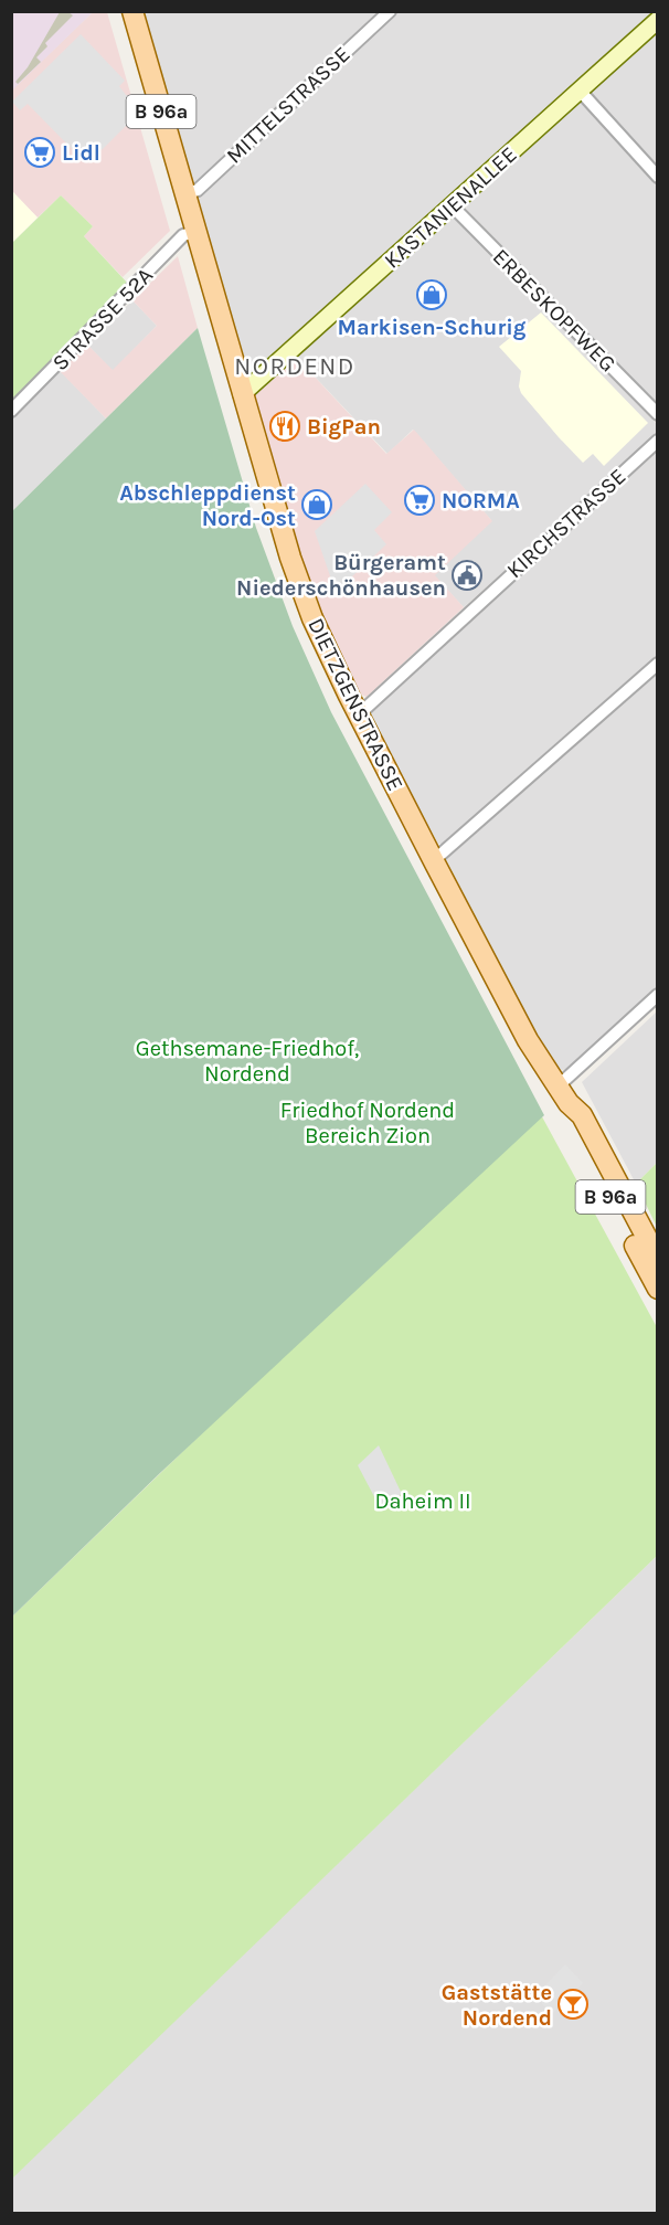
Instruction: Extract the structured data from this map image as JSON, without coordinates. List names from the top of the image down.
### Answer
{
  "streets": {
    "main road": ["B 96a", "DIETZGENSTRASSE"],
    "street": [
      "MITTELSTRASSE",
      "KASTANIENALLEE",
      "ERBESKOPFWEG",
      "STRASSE 52A",
      "KIRCHSTRASSE"
    ]
  },
  "crossings": [
    ["MITTELSTRASSE", "DIETZGENSTRASSE"],
    ["KASTANIENALLEE", "ERBESKOPFWEG"],
    ["KASTANIENALLEE", "DIETZGENSTRASSE"],
    ["STRASSE 52A", "DIETZGENSTRASSE"],
    ["KIRCHSTRASSE", "DIETZGENSTRASSE"]
  ],
  "districts": ["NORDEND"],
  "parks": ["Gethsemane-Friedhof, Nordend", "Friedhof Nordend Bereich Zion", "Daheim II"],
  "places": {
    "supermarket": ["Lidl", "NORMA"],
    "shop": ["Markisen-Schurig", "Abschleppdienst Nord-Ost"],
    "restaurant": ["BigPan"],
    "public building": ["Bürgeramt Niederschönhausen"],
    "bar": ["Gaststätte Nordend"]
  }
}
